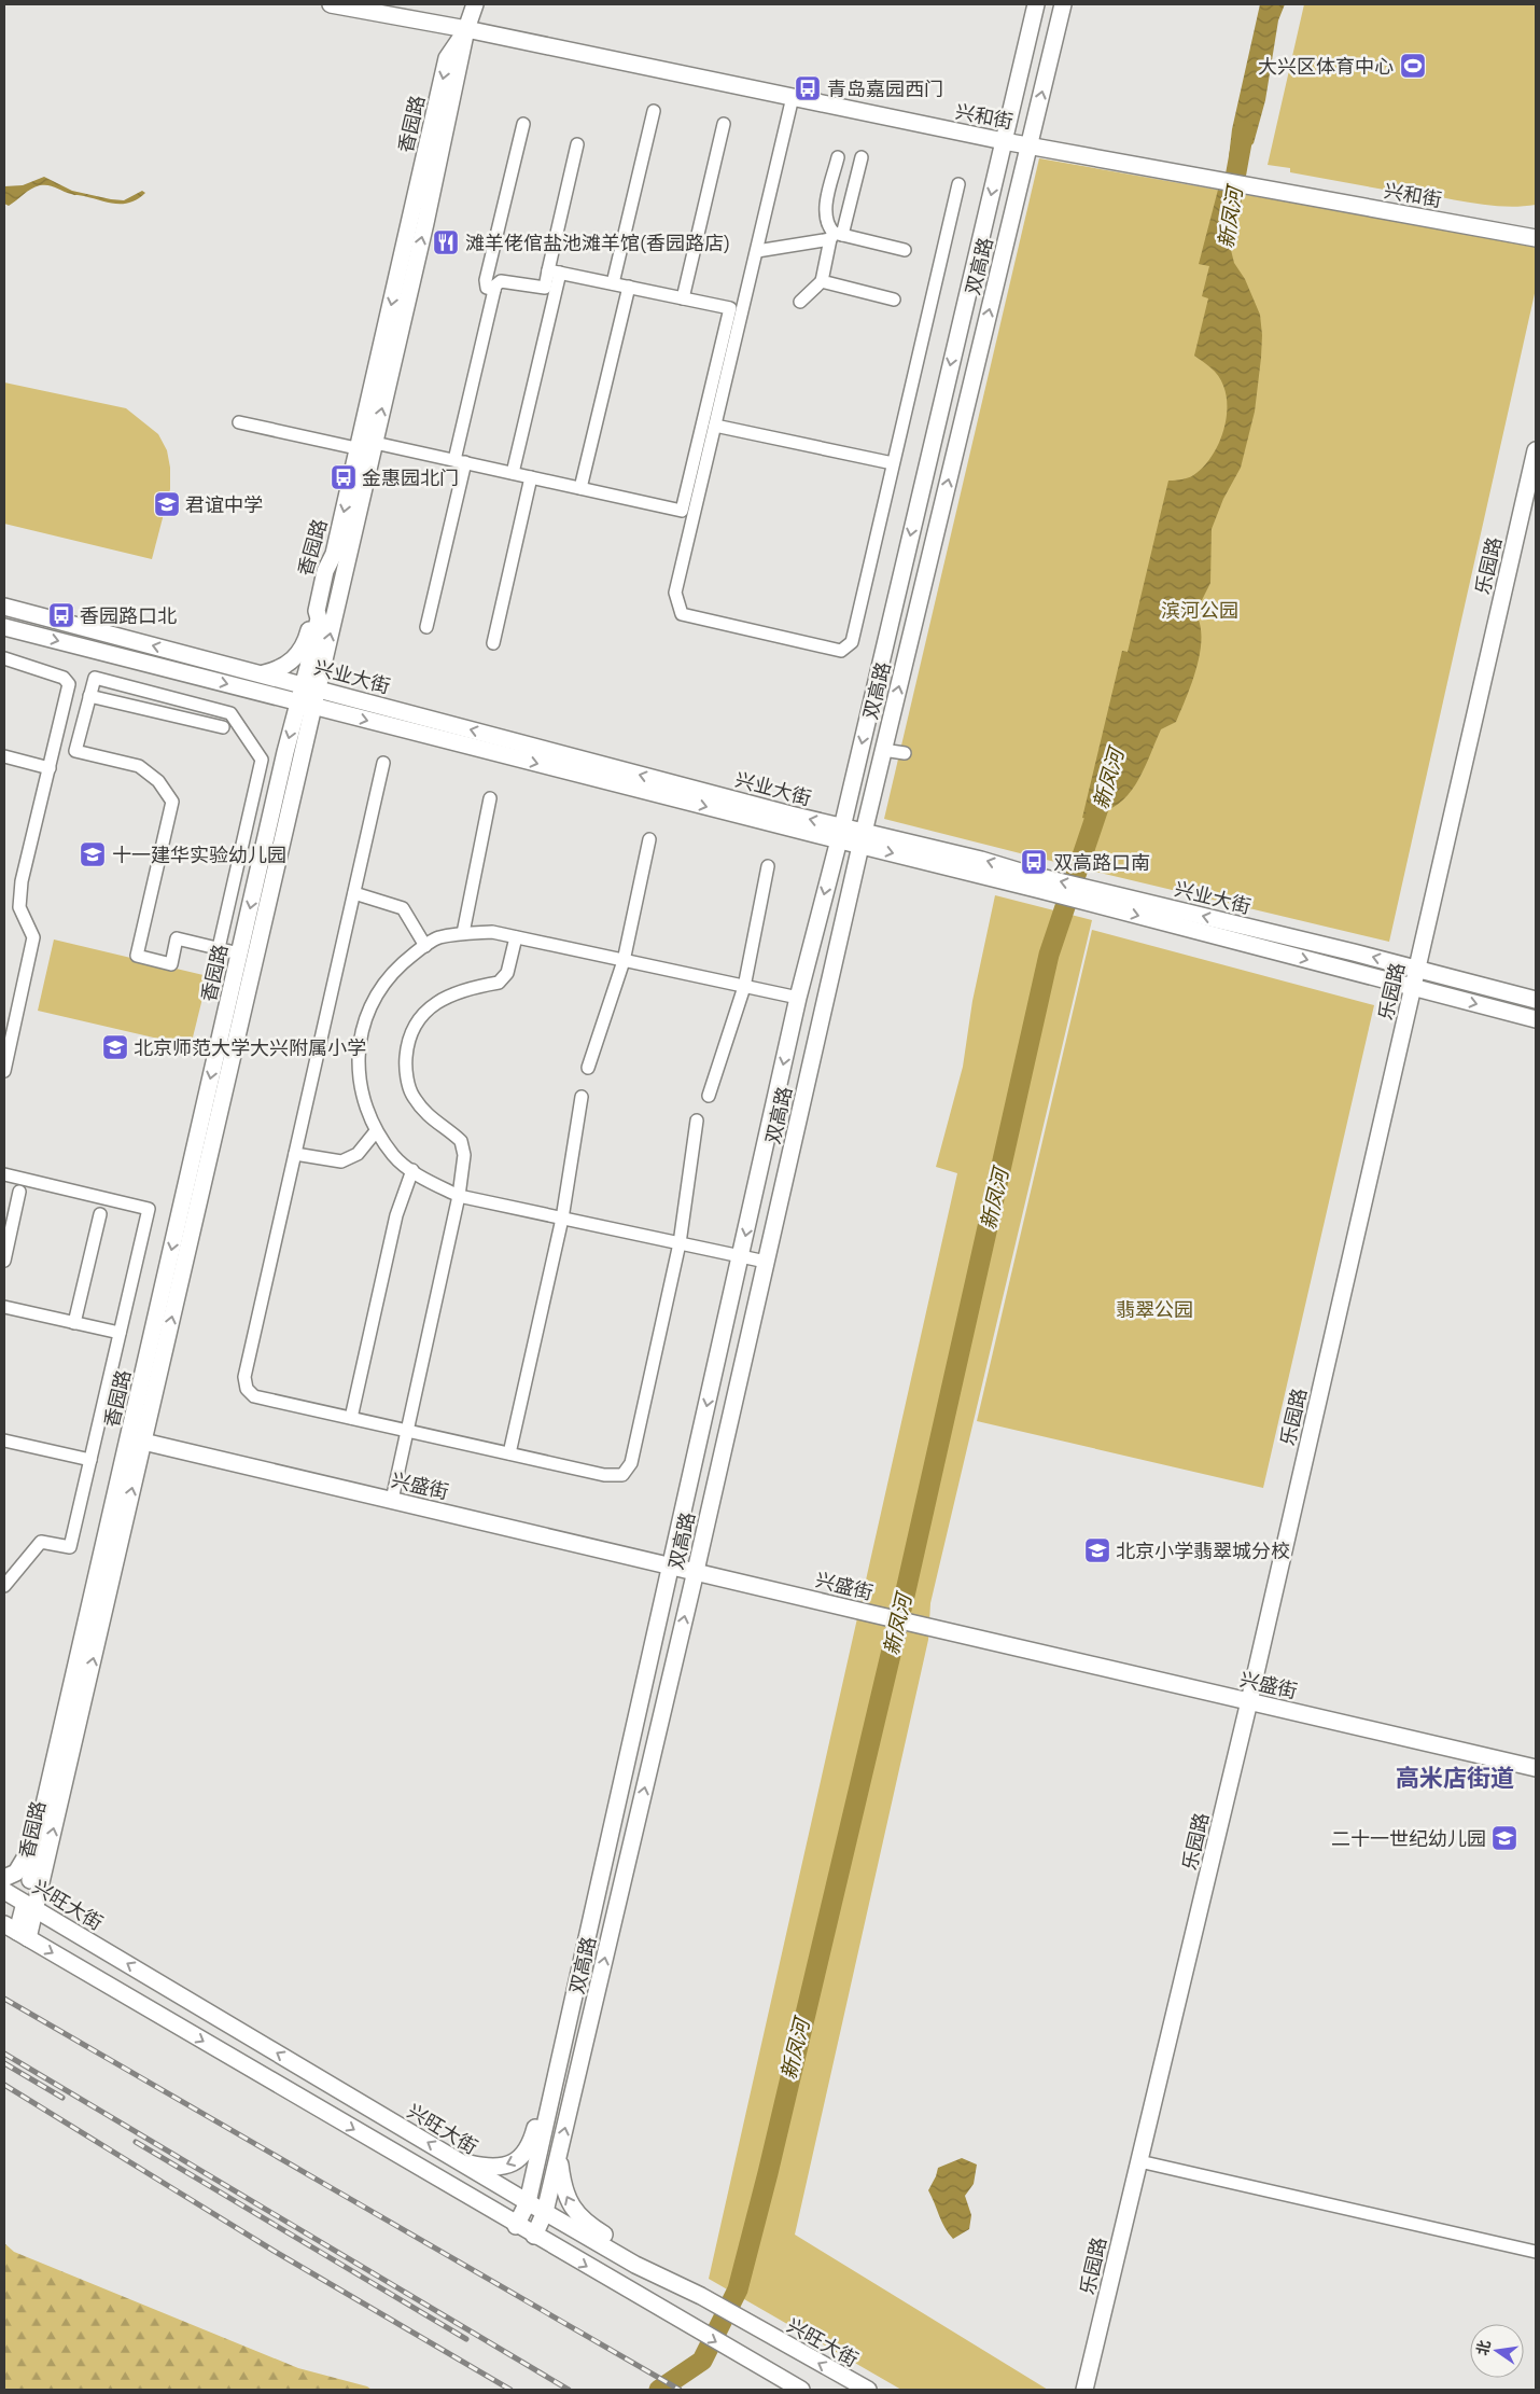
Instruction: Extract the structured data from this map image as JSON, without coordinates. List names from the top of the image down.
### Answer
{
  "streets": {
    "street": [
      "兴和街",
      "香园路",
      "双高路",
      "乐园路",
      "兴业大街",
      "兴盛街",
      "兴旺大街"
    ]
  },
  "crossings": [
    ["兴和街", "香园路"],
    ["兴和街", "双高路"],
    ["香园路", "兴业大街"],
    ["香园路", "兴盛街"],
    ["香园路", "兴旺大街"],
    ["双高路", "兴业大街"],
    ["双高路", "兴盛街"],
    ["双高路", "兴旺大街"],
    ["乐园路", "兴业大街"],
    ["乐园路", "兴盛街"]
  ],
  "districts": ["高米店街道"],
  "water": ["新凤河"],
  "parks": ["滨河公园", "翡翠公园"],
  "places": {
    "sports": ["大兴区体育中心"],
    "bus stop": [
      "青岛嘉园西门",
      "金惠园北门",
      "香园路口北",
      "双高路口南"
    ],
    "restaurant": ["滩羊佬倌盐池滩羊馆(香园路店)"],
    "school or university": [
      "君谊中学",
      "十一建华实验幼儿园",
      "北京师范大学大兴附属小学",
      "北京小学翡翠城分校",
      "二十一世纪幼儿园"
    ]
  },
  "north": "left"
}
